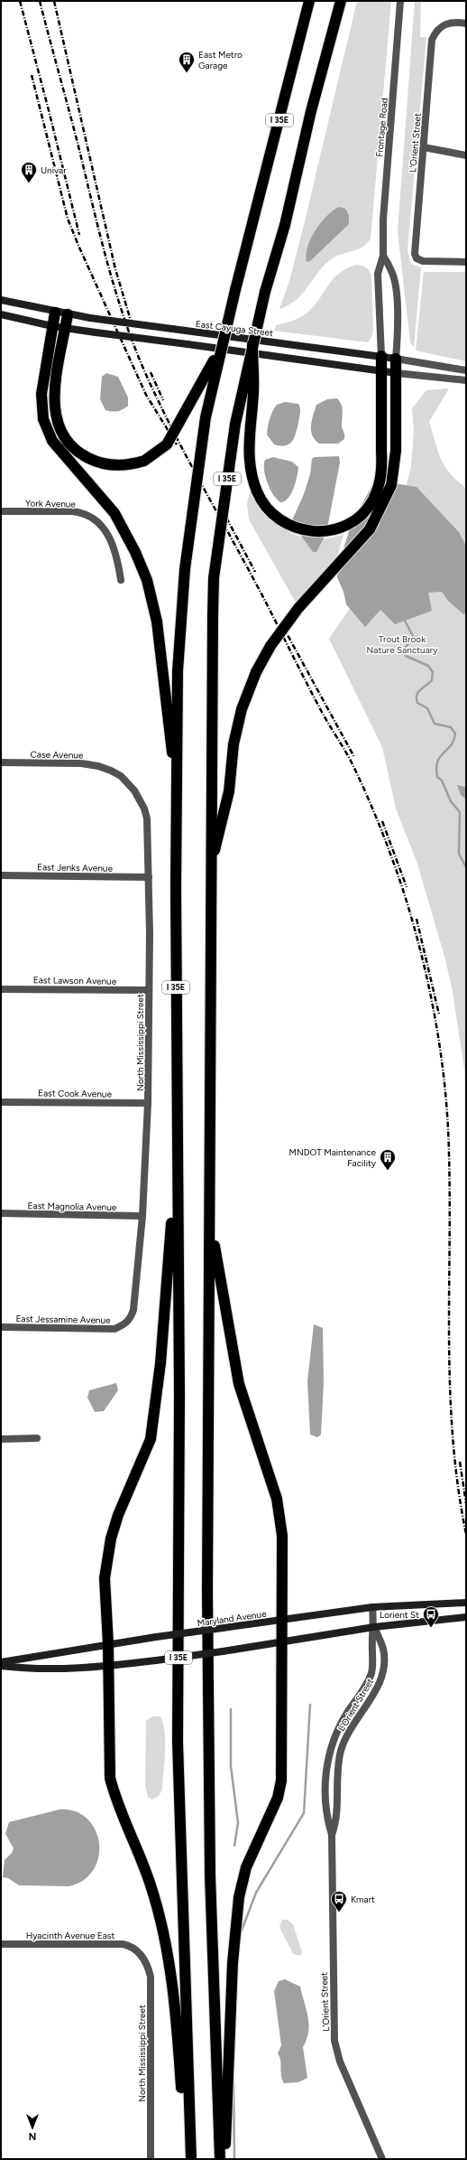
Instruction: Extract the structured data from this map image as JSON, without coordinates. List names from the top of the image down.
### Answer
{
  "streets": {
    "highway": ["I 35E"],
    "main road": ["East Cayuga Street", "Maryland Avenue"],
    "street": [
      "Frontage Road",
      "L'Orient Street",
      "York Avenue",
      "Case Avenue",
      "East Jenks Avenue",
      "East Lawson Avenue",
      "North Mississippi Street",
      "East Cook Avenue",
      "East Magnolia Avenue",
      "East Jessamine Avenue",
      "Hyacinth Avenue East"
    ]
  },
  "crossings": [
    ["Frontage Road", "East Cayuga Street"],
    ["L'Orient Street", "Maryland Avenue"],
    ["Case Avenue", "North Mississippi Street"],
    ["East Jenks Avenue", "North Mississippi Street"],
    ["East Lawson Avenue", "North Mississippi Street"],
    ["North Mississippi Street", "East Cook Avenue"],
    ["North Mississippi Street", "East Magnolia Avenue"],
    ["North Mississippi Street", "East Jessamine Avenue"],
    ["North Mississippi Street", "Hyacinth Avenue East"]
  ],
  "parks": ["Trout Brook Nature Sanctuary"],
  "places": {
    "building": ["East Metro Garage", "Univar", "MNDOT Maintenance Facility"],
    "bus stop": ["Lorient St", "Kmart"]
  },
  "north": "bottom"
}
